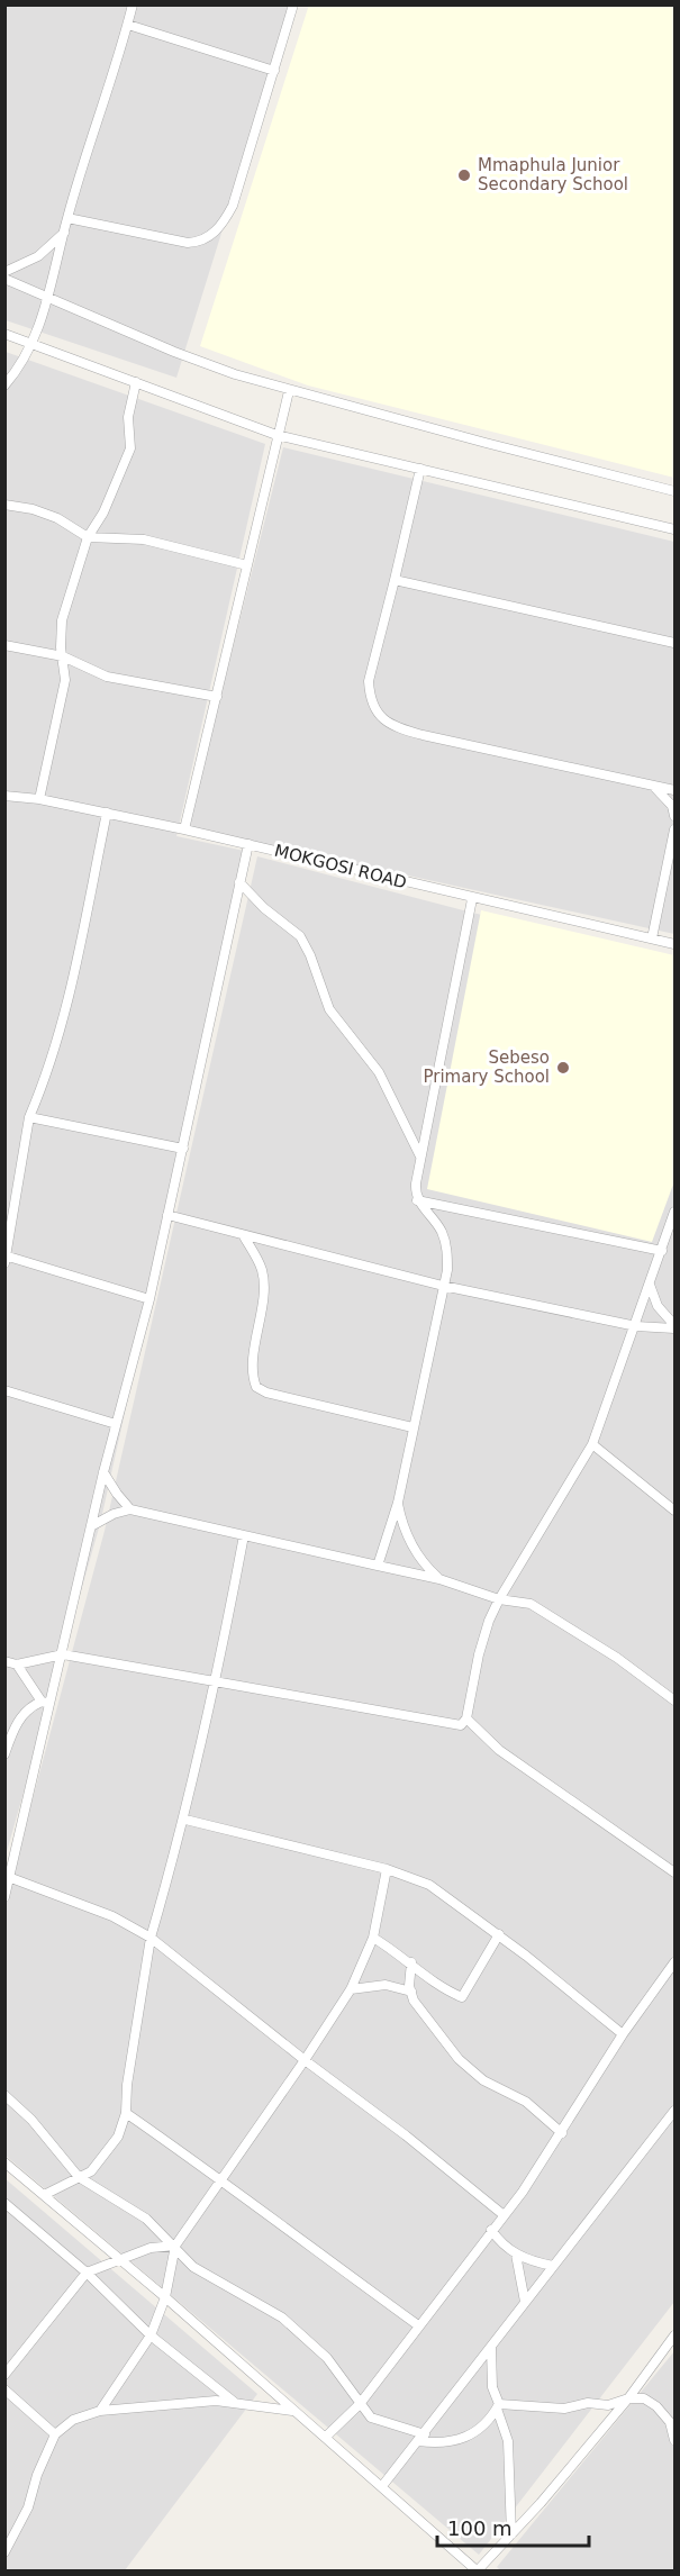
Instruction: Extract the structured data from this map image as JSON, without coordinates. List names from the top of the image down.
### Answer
{
  "streets": {
    "street": ["MOKGOSI ROAD"]
  },
  "places": ["Mmaphula Junior Secondary School", "Sebeso Primary School"],
  "scale_bar": "100 m"
}
